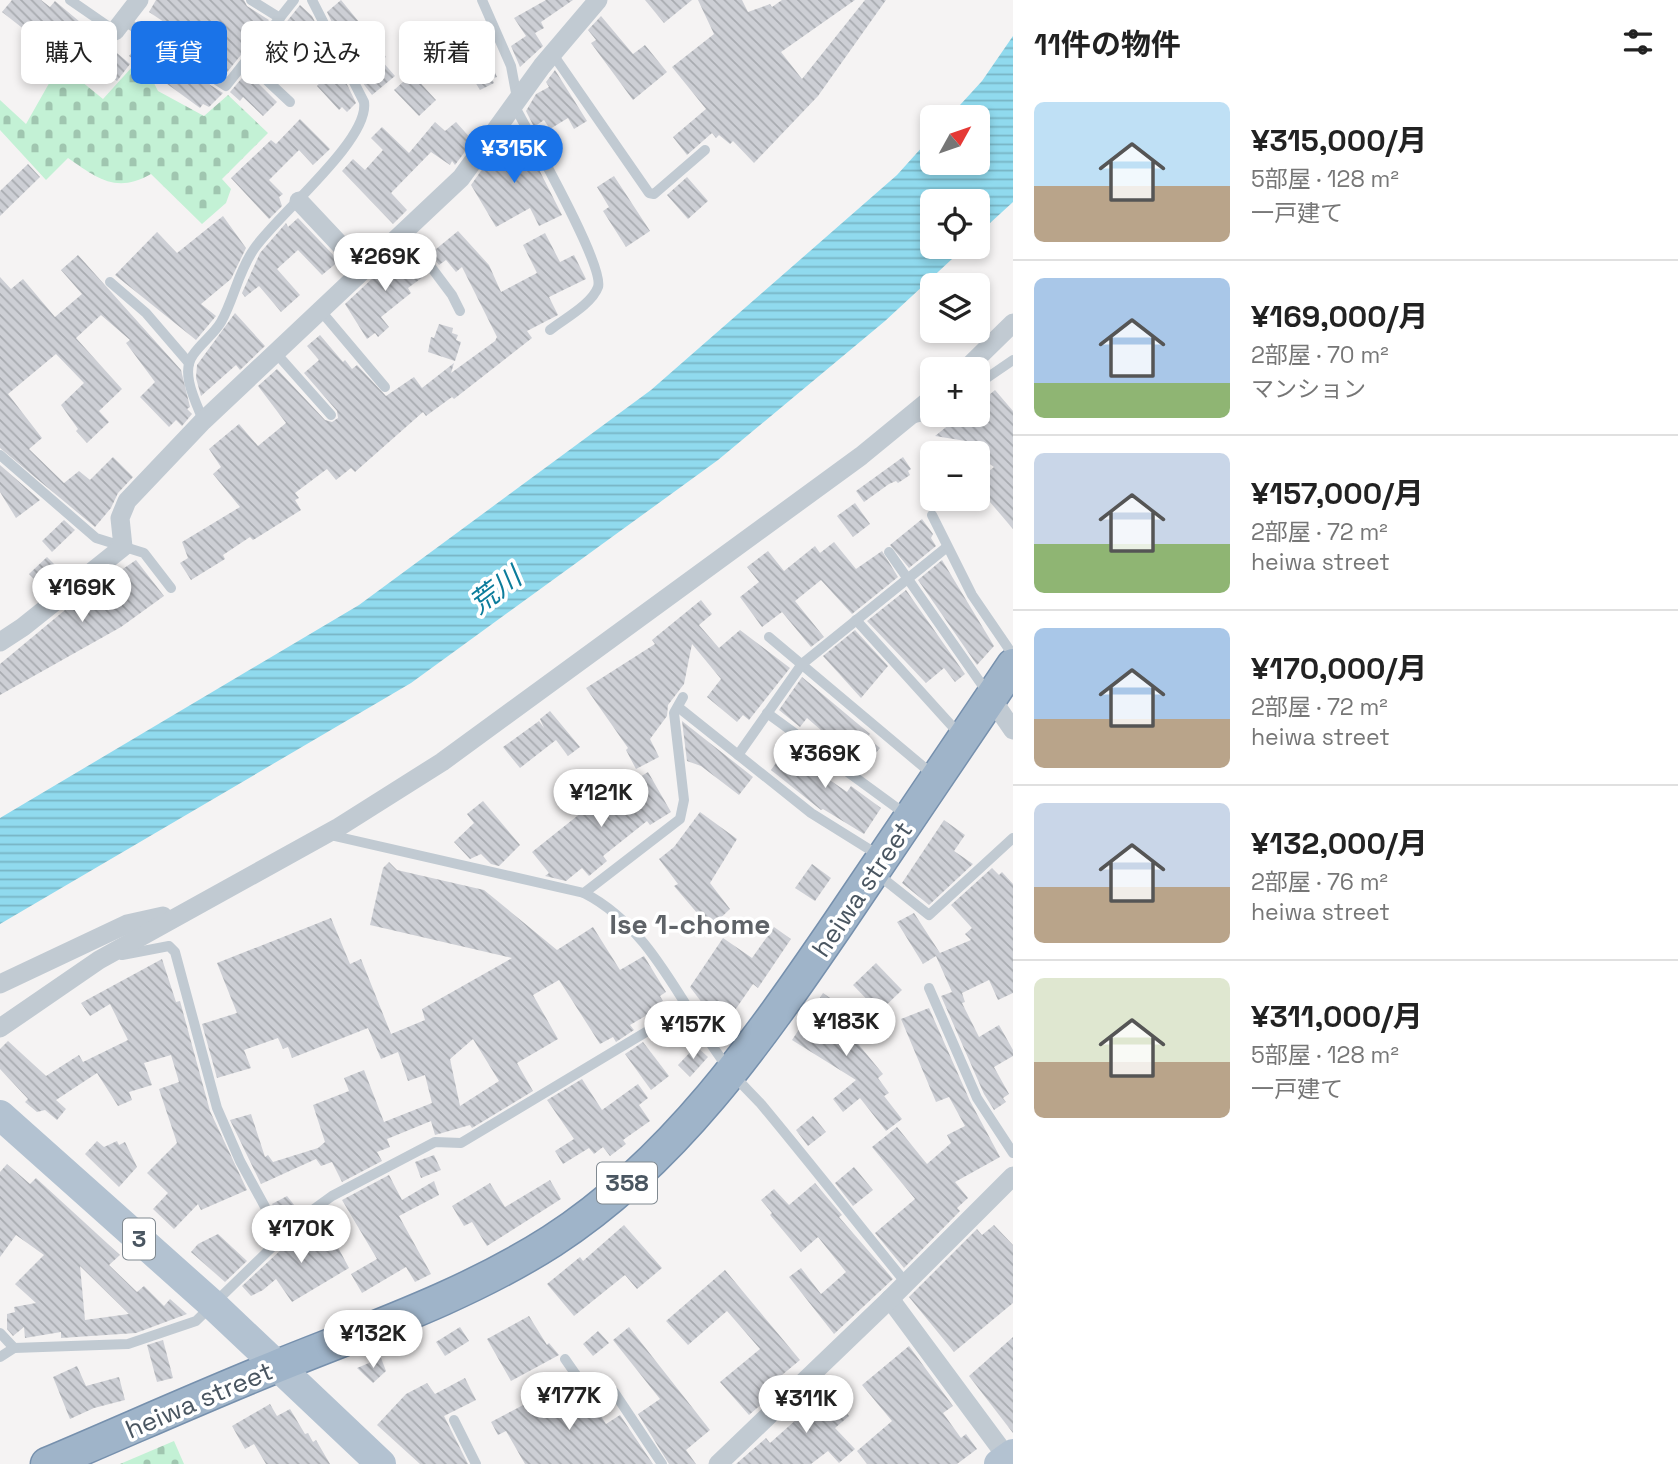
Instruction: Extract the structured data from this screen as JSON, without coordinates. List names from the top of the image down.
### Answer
{
  "streets": {
    "highway": ["heiwa street", "358"],
    "main road": ["3"]
  },
  "crossings": [
    ["heiwa street", "3"]
  ],
  "districts": ["Ise 1-chome"],
  "water": ["荒川"],
  "north": "top right",
  "page": {
    "heading": "11件の物件",
    "chip": [
      "購入",
      "賃貸",
      "絞り込み",
      "新着"
    ],
    "list": [
      {
        "name": "¥315,000/月",
        "note": "5部屋 · 128 m² · 一戸建て"
      },
      {
        "name": "¥169,000/月",
        "note": "2部屋 · 70 m² · マンション"
      },
      {
        "name": "¥157,000/月",
        "note": "2部屋 · 72 m² · heiwa street"
      },
      {
        "name": "¥170,000/月",
        "note": "2部屋 · 72 m² · heiwa street"
      },
      {
        "name": "¥132,000/月",
        "note": "2部屋 · 76 m² · heiwa street"
      },
      {
        "name": "¥311,000/月",
        "note": "5部屋 · 128 m² · 一戸建て"
      }
    ],
    "map_buttons": ["+", "−"],
    "price": [
      "¥315K",
      "¥269K",
      "¥169K",
      "¥369K",
      "¥121K",
      "¥183K",
      "¥157K",
      "¥170K",
      "¥132K",
      "¥177K",
      "¥311K"
    ]
  }
}
